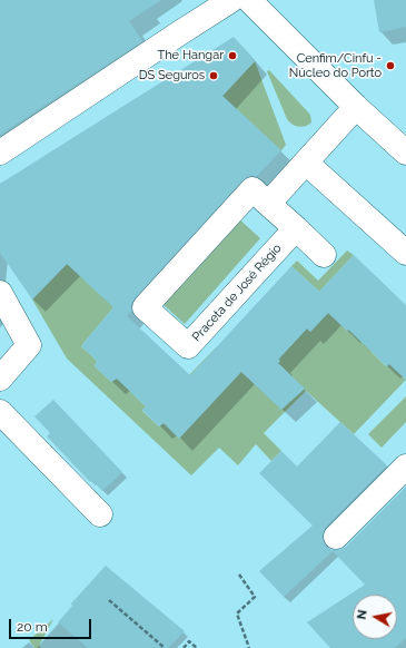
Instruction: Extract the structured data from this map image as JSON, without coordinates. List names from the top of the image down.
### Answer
{
  "streets": {
    "street": ["Praceta de José Régio"]
  },
  "places": ["The Hangar", "Cenfim/Cinfu - Núcleo do Porto", "DS Seguros"],
  "scale_bar": "20 m",
  "north": "left"
}
